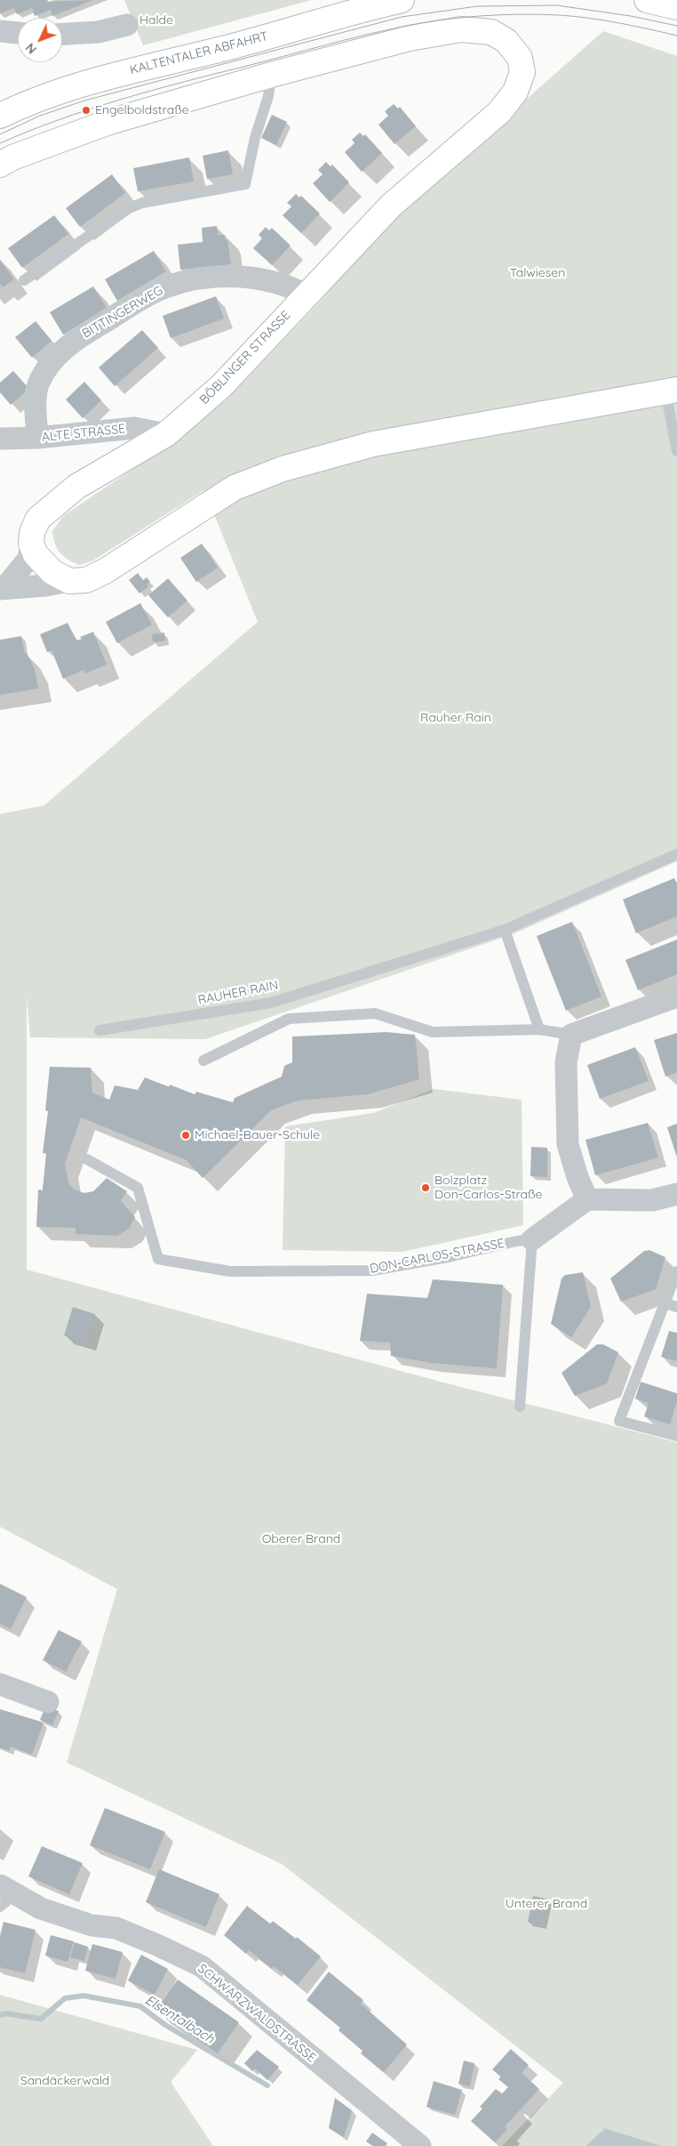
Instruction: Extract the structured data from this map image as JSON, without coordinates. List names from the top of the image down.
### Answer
{
  "streets": {
    "main road": ["KALTENTALER ABFAHRT", "BÖBLINGER STRASSE"],
    "street": [
      "BITTINGERWEG",
      "ALTE STRASSE",
      "DON-CARLOS-STRASSE",
      "SCHWARZWALDSTRASSE"
    ],
    "lane": ["RAUHER RAIN"]
  },
  "crossings": [
    ["BITTINGERWEG", "BÖBLINGER STRASSE"],
    ["BITTINGERWEG", "ALTE STRASSE"],
    ["BÖBLINGER STRASSE", "ALTE STRASSE"]
  ],
  "water": ["Elsentalbach"],
  "parks": [
    "Halde",
    "Talwiesen",
    "Rauher Rain",
    "Oberer Brand",
    "Unterer Brand",
    "Sandäckerwald"
  ],
  "places": ["Engelboldstraße", "Michael-Bauer-Schule", "Bolzplatz Don-Carlos-Straße"],
  "north": "bottom left"
}
